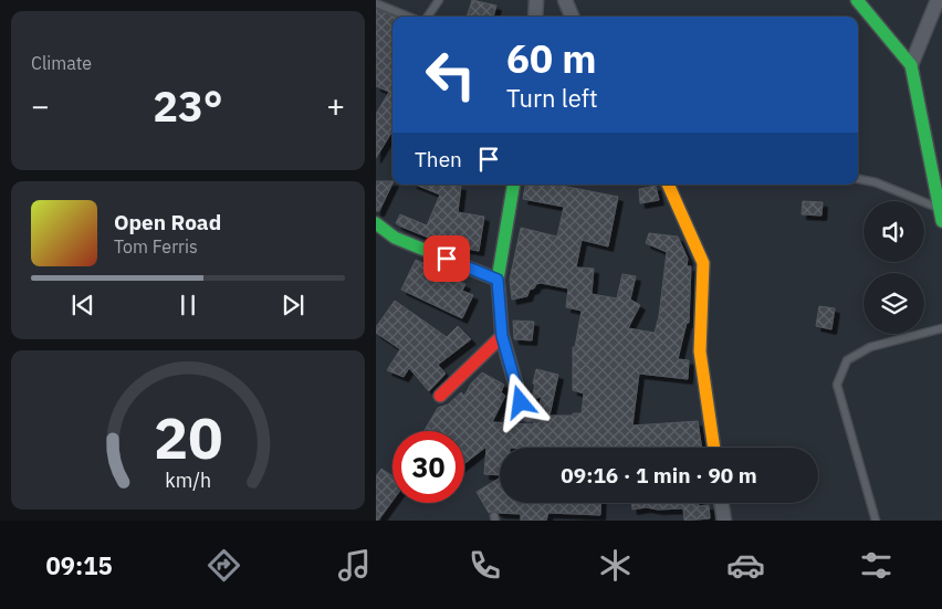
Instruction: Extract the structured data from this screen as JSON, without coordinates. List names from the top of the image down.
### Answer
{
  "page": {
    "tile": "Climate",
    "turn": ["60 m", "Turn left"],
    "heat": ["−", "23°", "+"],
    "then": "Then",
    "song": ["Open Road", "Tom Ferris"],
    "limit": "30",
    "trip": "09:16 · 1 min · 90 m",
    "tabs": "09:15",
    "gauge": ["20", "km/h"]
  }
}
